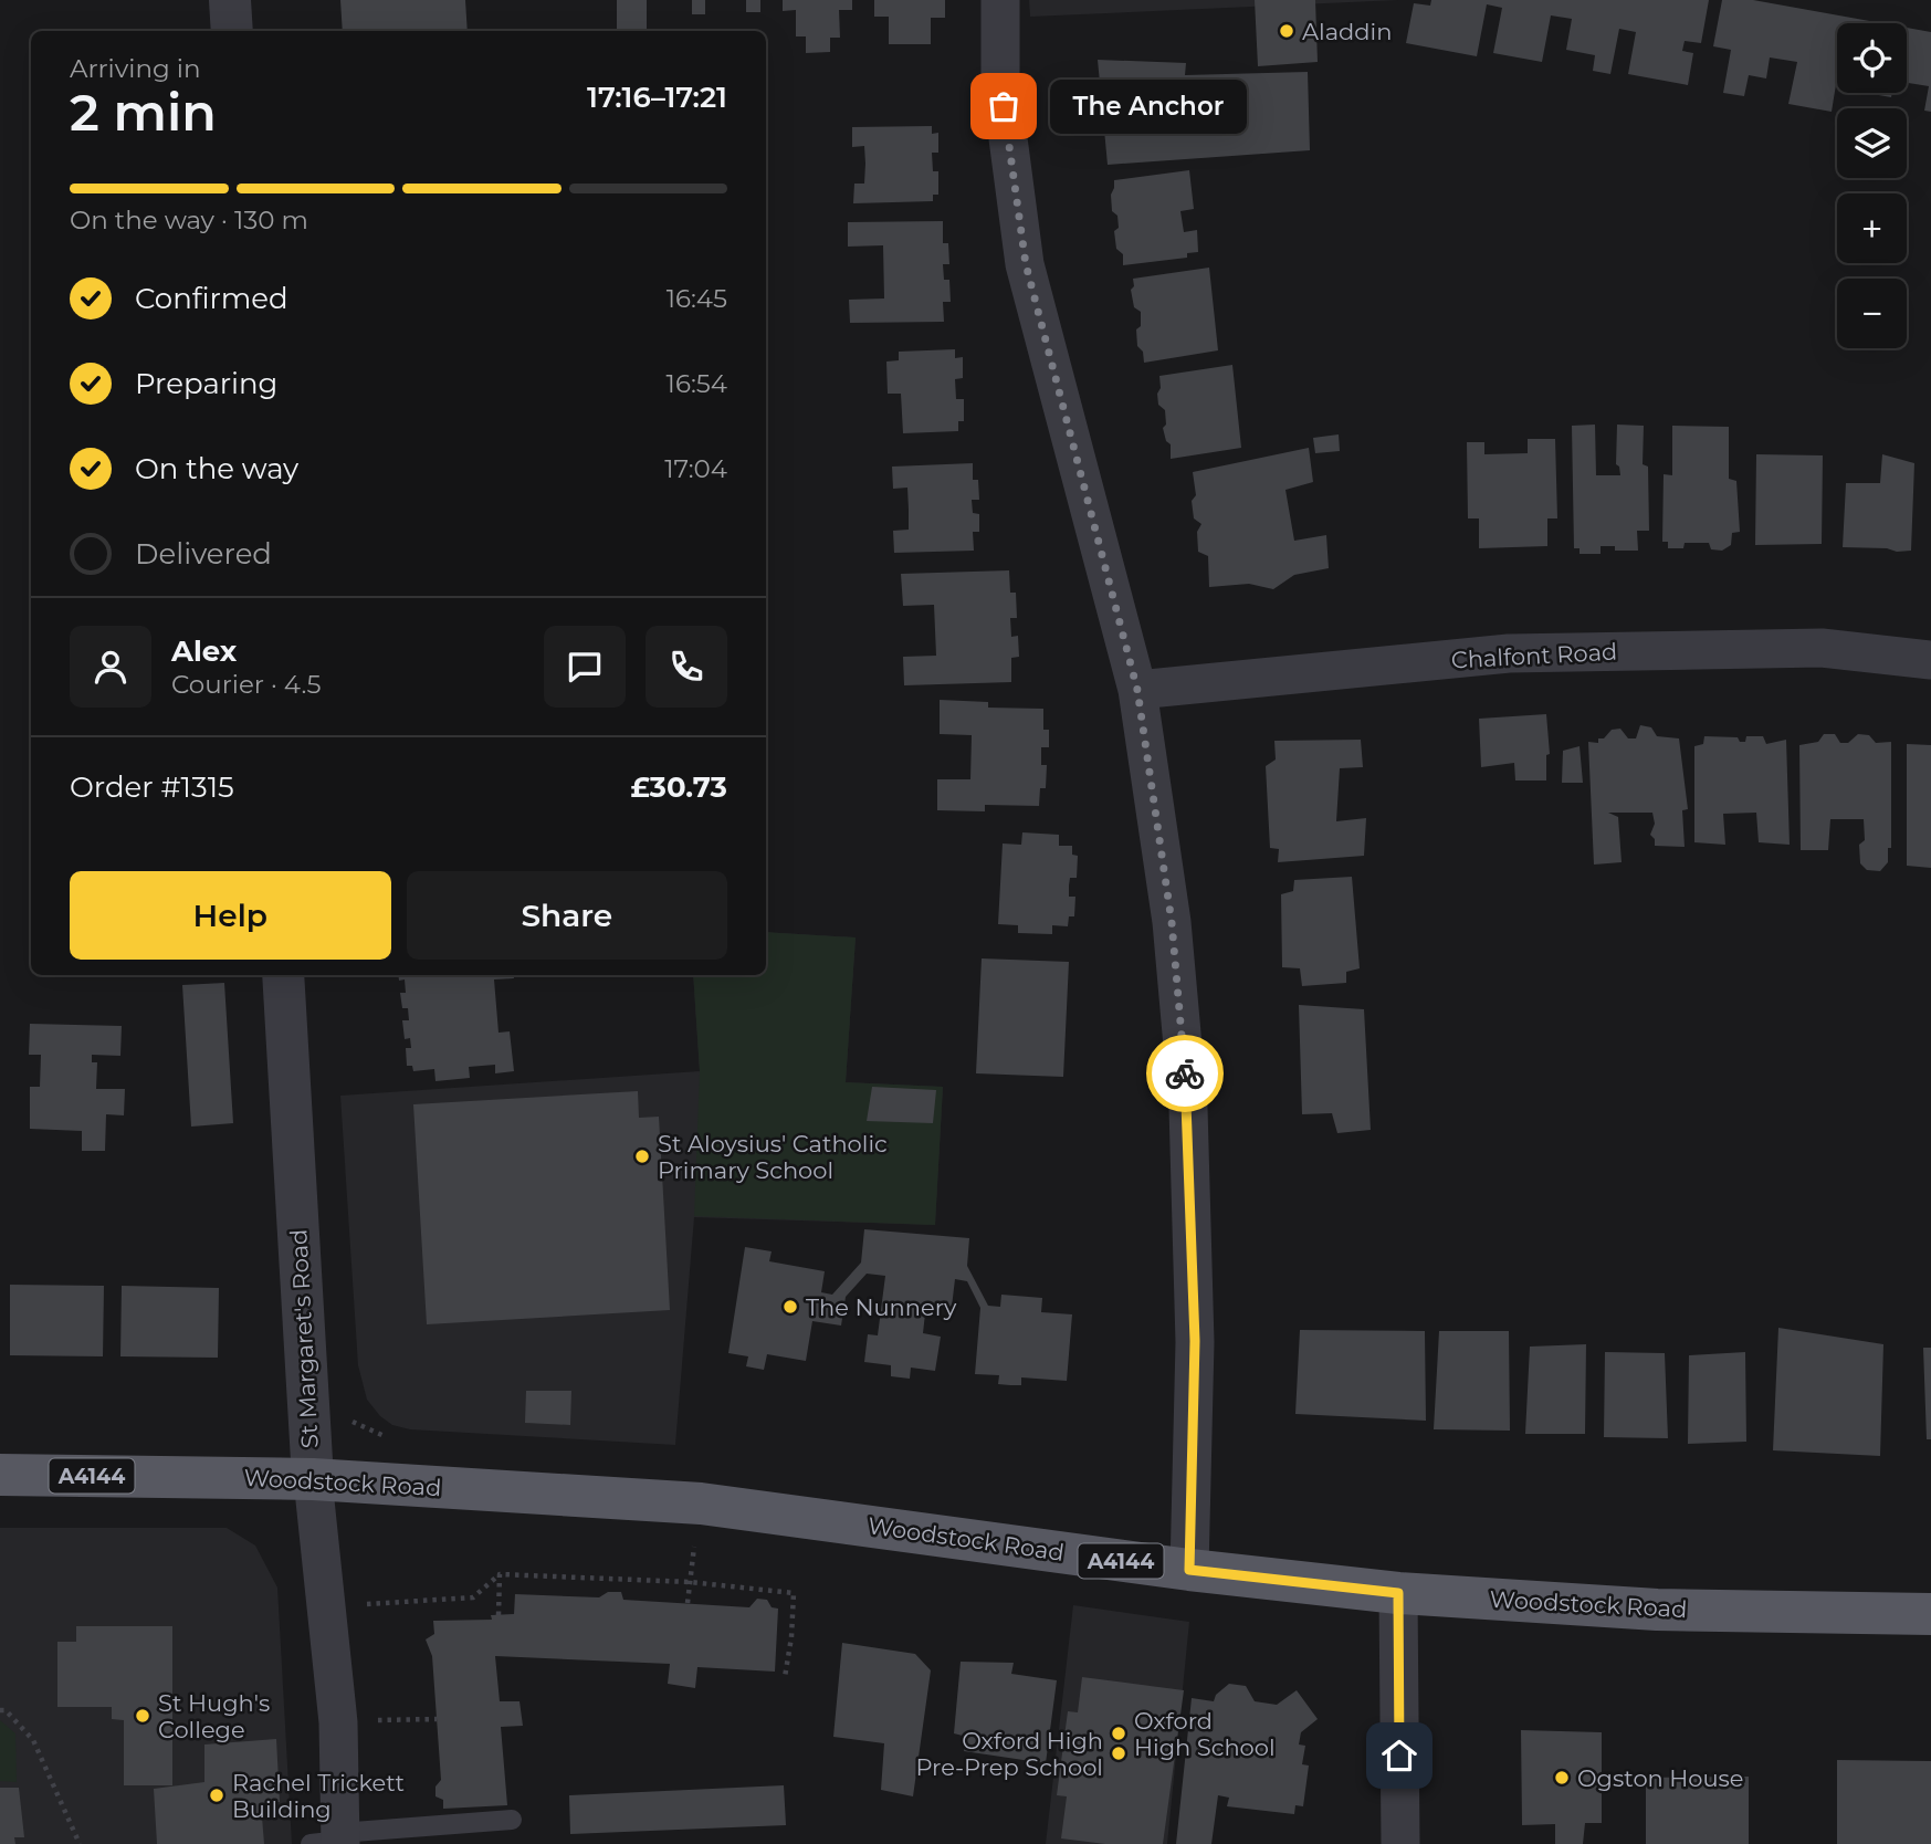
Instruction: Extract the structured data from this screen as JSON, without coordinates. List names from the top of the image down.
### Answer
{
  "streets": {
    "main road": ["A4144", "Woodstock Road"],
    "street": ["Chalfont Road", "St Margaret's Road"]
  },
  "crossings": [
    ["St Margaret's Road", "Woodstock Road"]
  ],
  "places": [
    "Aladdin",
    "The Anchor",
    "St Aloysius' Catholic Primary School",
    "The Nunnery",
    "St Hugh's College",
    "Oxford High School",
    "Oxford High Pre-Prep School",
    "Ogston House",
    "Rachel Trickett Building"
  ],
  "page": {
    "map_buttons": ["+", "−"],
    "heading": ["2 min", "Arriving in", "17:16–17:21"],
    "panel": [
      "Alex",
      "Courier · 4.5",
      "Order #1315",
      "£30.73"
    ],
    "bubble": "The Anchor",
    "bar": "On the way · 130 m",
    "list": [
      ["Confirmed", "16:45"],
      ["Preparing", "16:54"],
      ["On the way", "17:04"],
      "Delivered"
    ],
    "buttons": ["Help", "Share"]
  }
}
